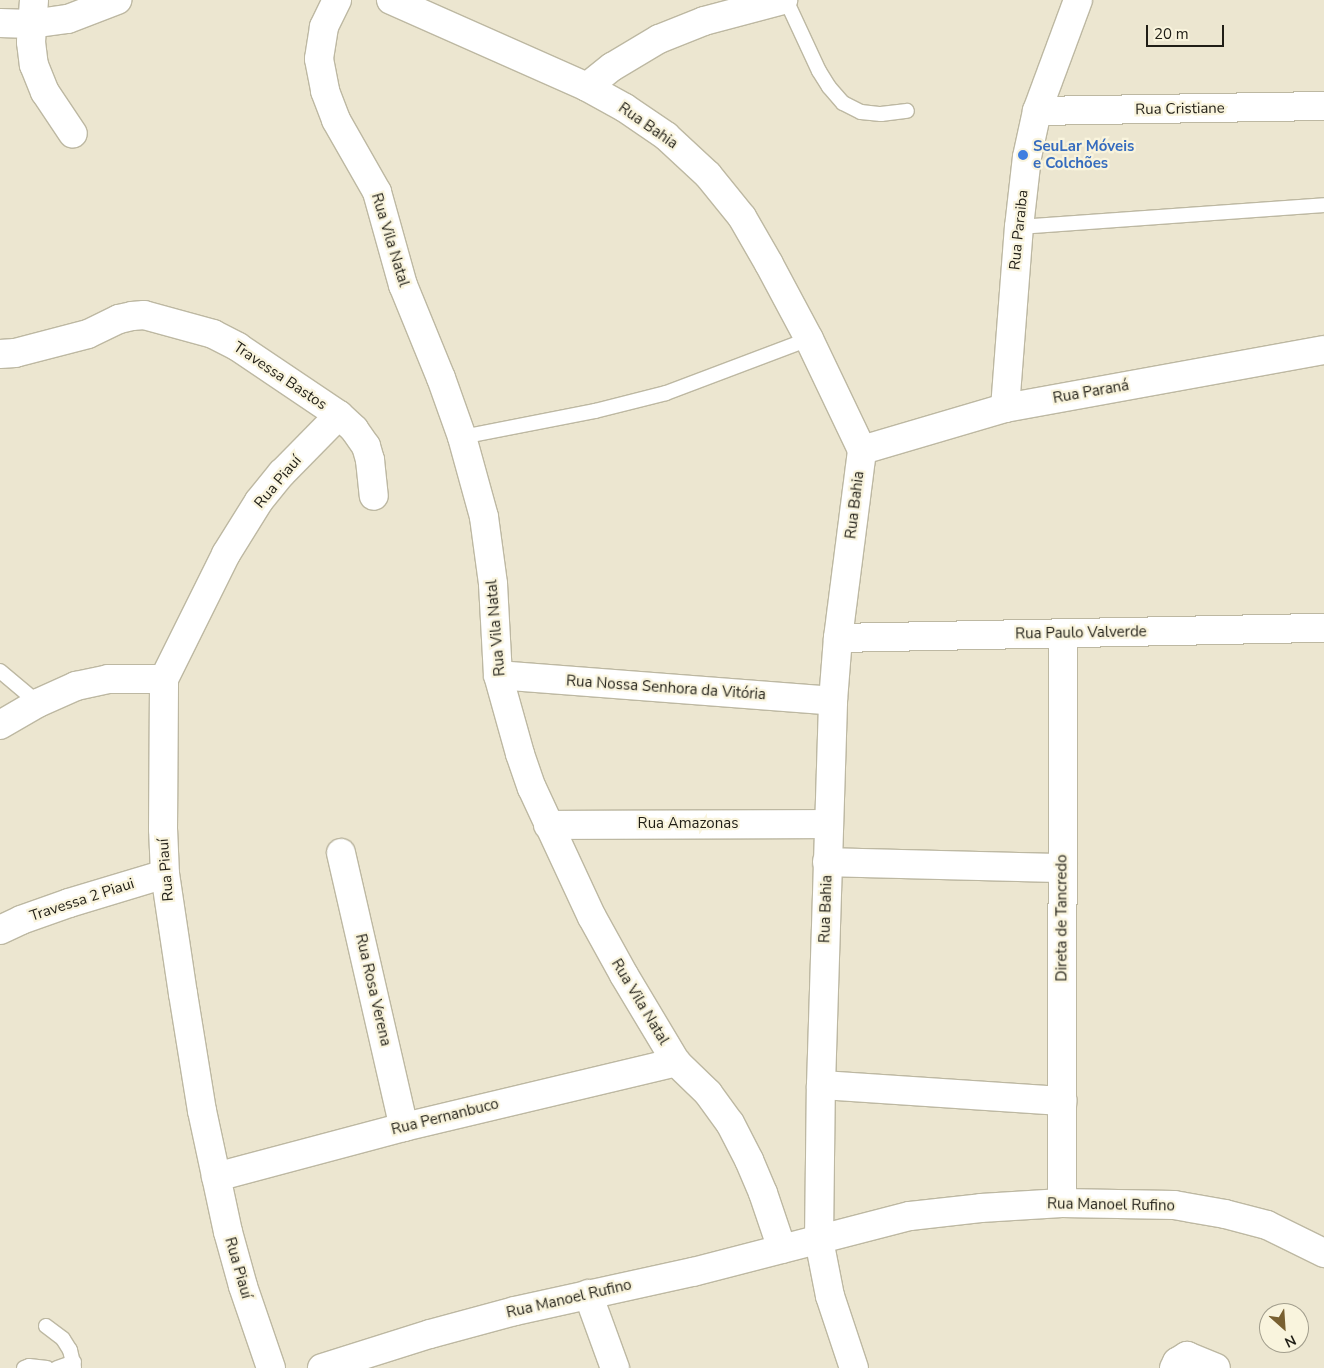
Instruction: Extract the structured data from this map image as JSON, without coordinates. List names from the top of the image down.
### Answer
{
  "streets": {
    "street": [
      "Rua Cristiane",
      "Rua Bahia",
      "Rua Paraiba",
      "Rua Vila Natal",
      "Travessa Bastos",
      "Rua Paraná",
      "Rua Piauí",
      "Rua Paulo Valverde",
      "Rua Nossa Senhora da Vitória",
      "Rua Amazonas",
      "Travessa 2 Piaui",
      "Direta de Tancredo",
      "Rua Rosa Verena",
      "Rua Pernanbuco",
      "Rua Manoel Rufino"
    ]
  },
  "crossings": [
    ["Rua Cristiane", "Rua Paraiba"],
    ["Rua Bahia", "Rua Paraná"],
    ["Rua Bahia", "Rua Paulo Valverde"],
    ["Rua Bahia", "Rua Nossa Senhora da Vitória"],
    ["Rua Bahia", "Rua Amazonas"],
    ["Rua Bahia", "Rua Manoel Rufino"],
    ["Rua Paraiba", "Rua Paraná"],
    ["Rua Vila Natal", "Rua Nossa Senhora da Vitória"],
    ["Rua Vila Natal", "Rua Amazonas"],
    ["Rua Vila Natal", "Rua Pernanbuco"],
    ["Rua Vila Natal", "Rua Manoel Rufino"],
    ["Travessa Bastos", "Rua Piauí"],
    ["Rua Piauí", "Travessa 2 Piaui"],
    ["Rua Piauí", "Rua Pernanbuco"],
    ["Rua Paulo Valverde", "Direta de Tancredo"],
    ["Direta de Tancredo", "Rua Manoel Rufino"],
    ["Rua Rosa Verena", "Rua Pernanbuco"]
  ],
  "places": ["SeuLar Móveis e Colchões"],
  "scale_bar": "20 m",
  "north": "bottom right"
}
